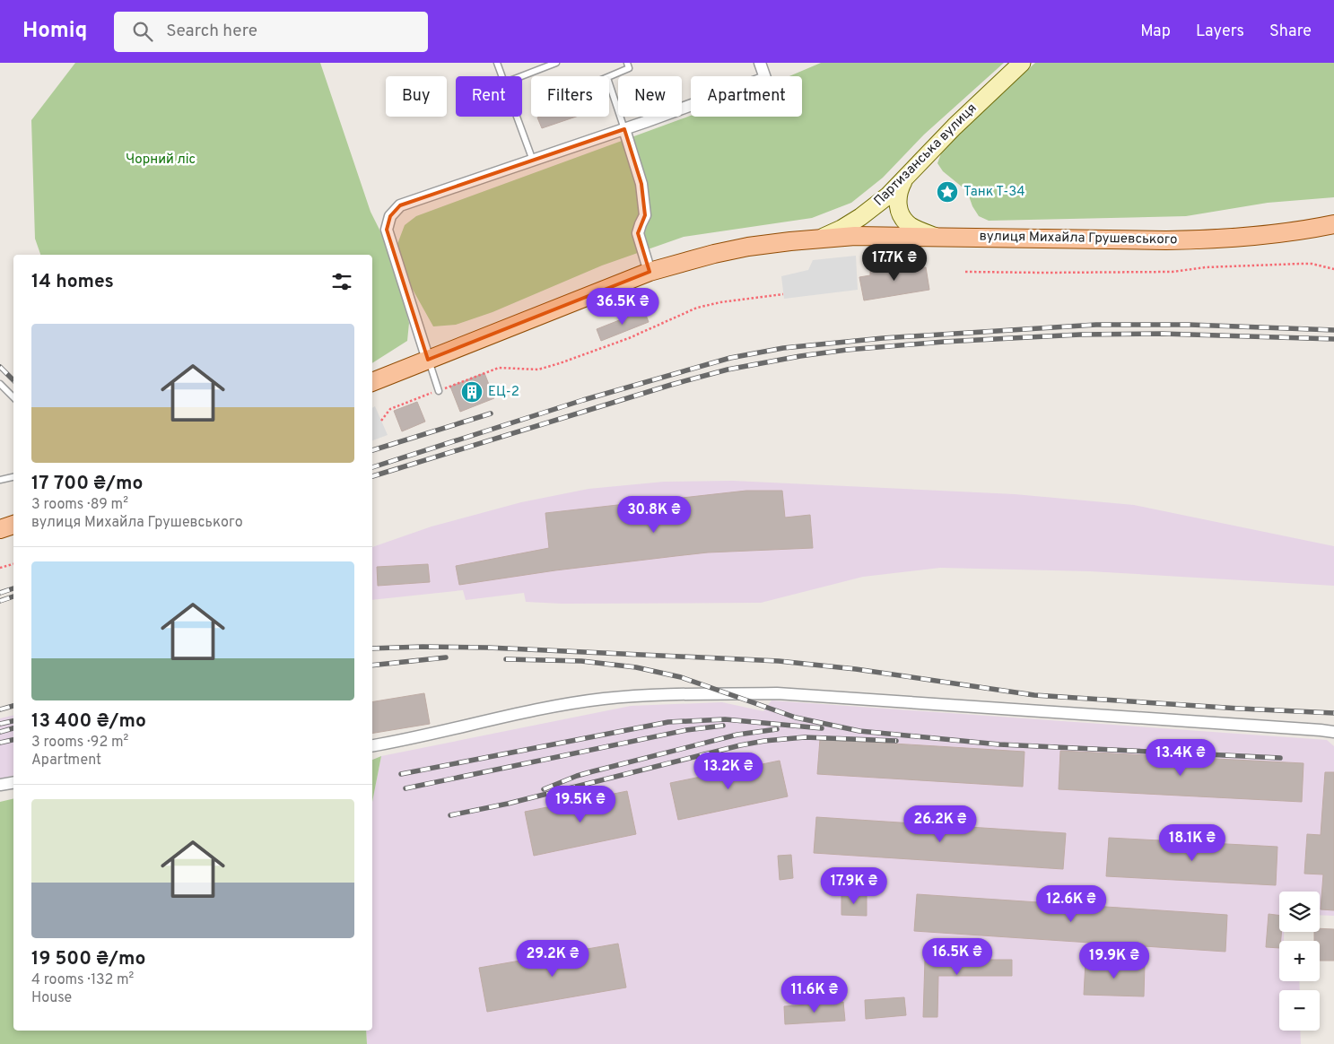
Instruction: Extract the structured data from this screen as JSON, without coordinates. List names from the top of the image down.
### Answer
{
  "streets": {
    "main road": ["вулиця Михайла Грушевського"],
    "street": ["Партизанська вулиця"]
  },
  "crossings": [
    ["Партизанська вулиця", "вулиця Михайла Грушевського"]
  ],
  "parks": ["Чорний ліс"],
  "places": {
    "place": ["Танк Т-34"],
    "building": ["ЕЦ-2"]
  },
  "page": {
    "header": "Homiq",
    "search": "Search here",
    "nav": ["Map", "Layers", "Share"],
    "chip": [
      "Buy",
      "Rent",
      "Filters",
      "New",
      "Apartment"
    ],
    "price": [
      "17.7K ₴",
      "36.5K ₴",
      "30.8K ₴",
      "13.4K ₴",
      "13.2K ₴",
      "19.5K ₴",
      "26.2K ₴",
      "18.1K ₴",
      "17.9K ₴",
      "12.6K ₴",
      "16.5K ₴",
      "29.2K ₴",
      "19.9K ₴",
      "11.6K ₴"
    ],
    "heading": "14 homes",
    "list": [
      {
        "name": "17 700 ₴/mo",
        "note": "3 rooms · 89 m² · вулиця Михайла Грушевського"
      },
      {
        "name": "13 400 ₴/mo",
        "note": "3 rooms · 92 m² · Apartment"
      },
      {
        "name": "19 500 ₴/mo",
        "note": "4 rooms · 132 m² · House"
      }
    ],
    "map_buttons": ["+", "−"]
  }
}
